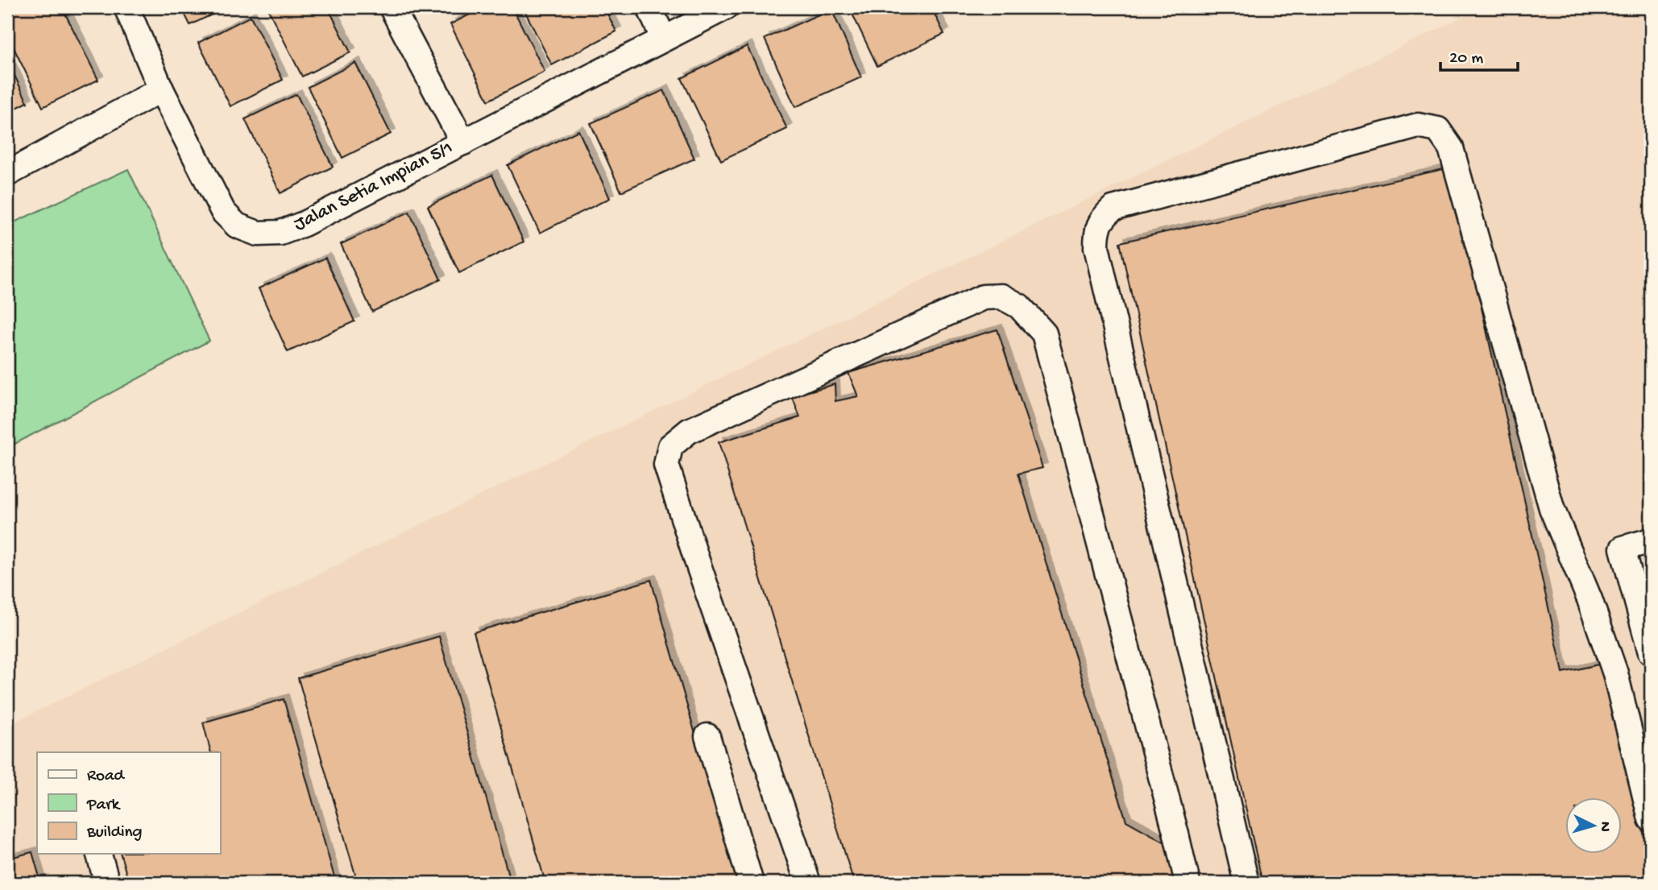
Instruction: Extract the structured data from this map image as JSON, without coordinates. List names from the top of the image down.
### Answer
{
  "streets": {
    "street": ["Jalan Setia Impian 5/1"]
  },
  "legend": ["Road", "Park", "Building"],
  "scale_bar": "20 m",
  "north": "right"
}
